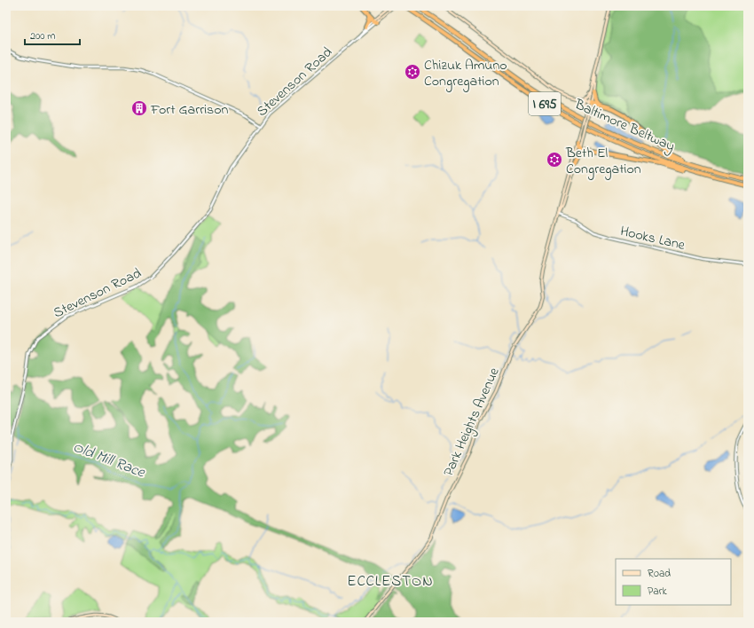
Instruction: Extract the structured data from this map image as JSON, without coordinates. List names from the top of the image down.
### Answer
{
  "streets": {
    "highway": ["I 695", "Baltimore Beltway"],
    "main road": ["Stevenson Road", "Park Heights Avenue"],
    "street": ["Hooks Lane"]
  },
  "crossings": [
    ["Hooks Lane", "Park Heights Avenue"]
  ],
  "districts": ["ECCLESTON"],
  "water": ["Old Mill Race"],
  "places": {
    "synagogue": ["Chizuk Amuno Congregation", "Beth El Congregation"],
    "building": ["Fort Garrison"]
  },
  "legend": ["Road", "Park"],
  "scale_bar": "200 m"
}
